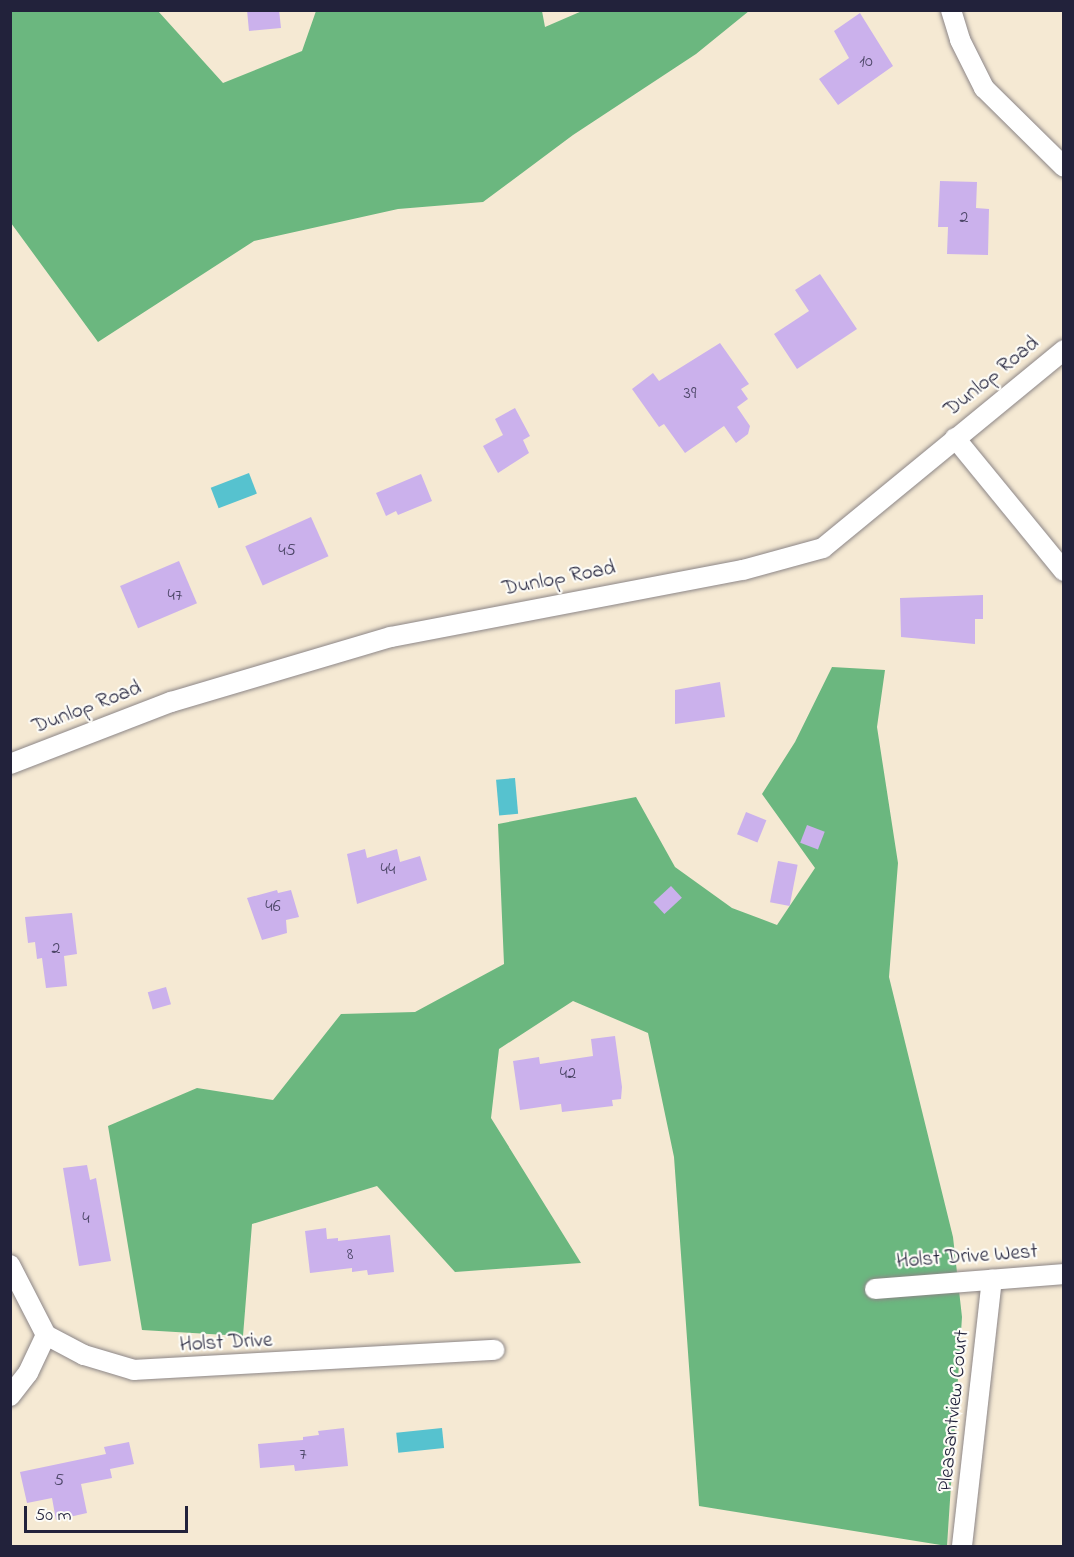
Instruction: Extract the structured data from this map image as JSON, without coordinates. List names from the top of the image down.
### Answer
{
  "streets": {
    "street": [
      "Dunlop Road",
      "Holst Drive West",
      "Holst Drive",
      "Pleasantview Court"
    ]
  },
  "crossings": [
    ["Holst Drive West", "Pleasantview Court"]
  ],
  "house_numbers": [
    "10",
    "2",
    "39",
    "45",
    "47",
    "44",
    "46",
    "2",
    "42",
    "4",
    "8",
    "7",
    "5"
  ],
  "scale_bar": "50 m"
}
